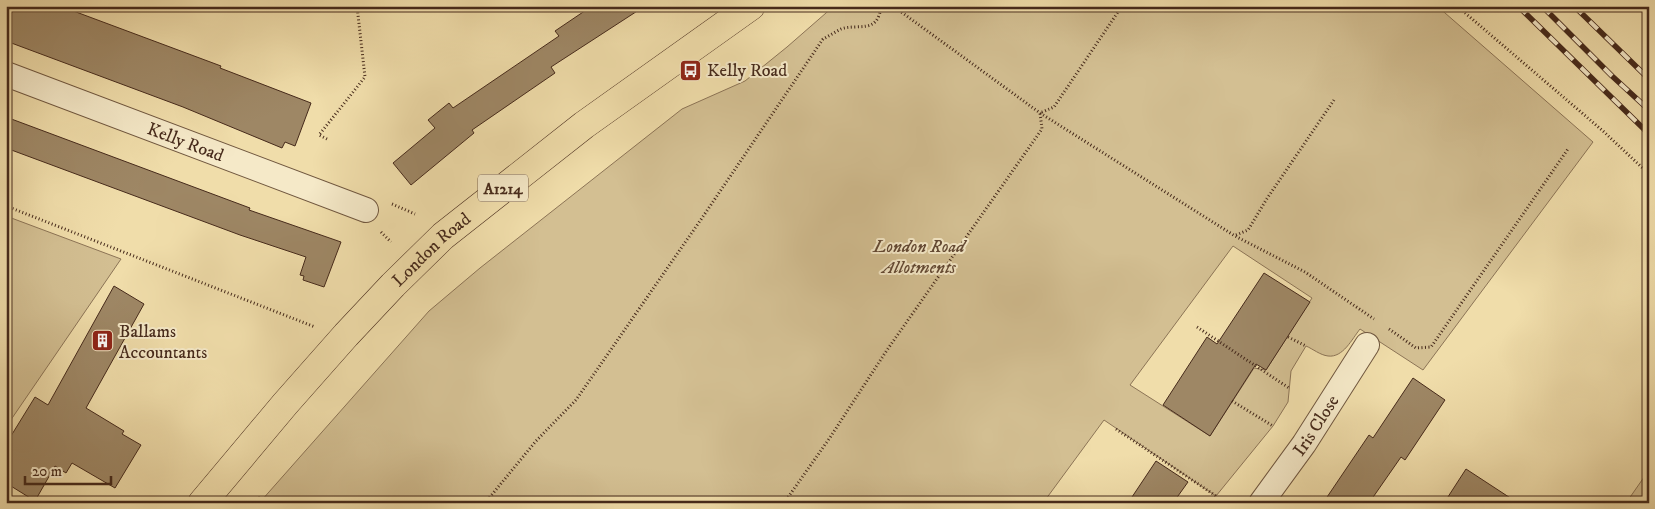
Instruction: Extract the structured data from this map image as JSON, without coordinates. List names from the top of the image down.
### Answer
{
  "streets": {
    "main road": ["A1214", "London Road"],
    "street": ["Kelly Road", "Iris Close"]
  },
  "parks": ["London Road Allotments"],
  "places": {
    "bus stop": ["Kelly Road"],
    "building": ["Ballams Accountants"]
  },
  "scale_bar": "20 m"
}
